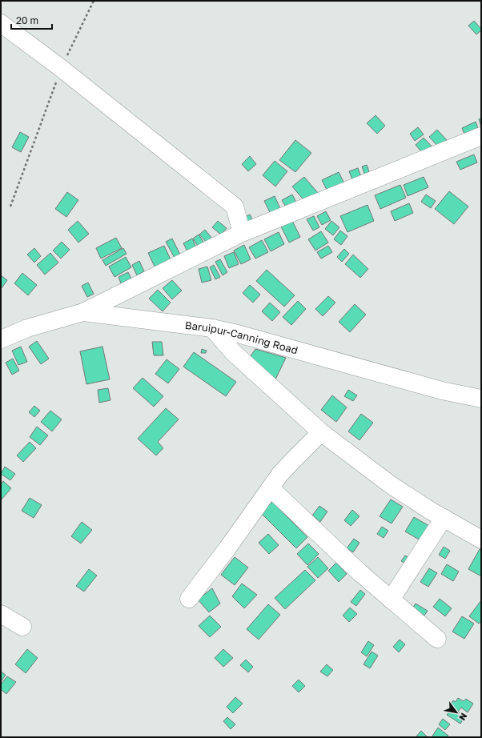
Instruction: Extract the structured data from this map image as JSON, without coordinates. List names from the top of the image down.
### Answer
{
  "streets": {
    "street": ["Baruipur-Canning Road"]
  },
  "scale_bar": "20 m",
  "north": "bottom right"
}
